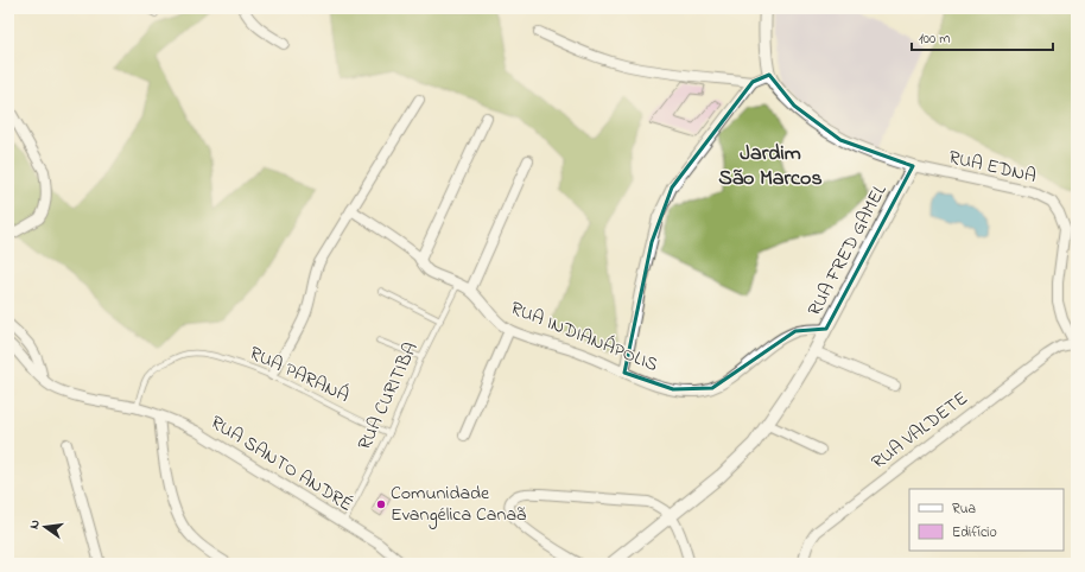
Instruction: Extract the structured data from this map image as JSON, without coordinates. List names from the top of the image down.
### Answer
{
  "streets": {
    "street": [
      "RUA EDNA",
      "RUA FRED GAMEL",
      "RUA INDIANÁPOLIS",
      "RUA VALDETE",
      "RUA SANTO ANDRÉ"
    ],
    "lane": ["RUA PARANÁ", "RUA CURITIBA"]
  },
  "crossings": [
    ["RUA EDNA", "RUA FRED GAMEL"],
    ["RUA EDNA", "RUA VALDETE"],
    ["RUA FRED GAMEL", "RUA INDIANÁPOLIS"],
    ["RUA INDIANÁPOLIS", "RUA CURITIBA"],
    ["RUA PARANÁ", "RUA CURITIBA"],
    ["RUA PARANÁ", "RUA SANTO ANDRÉ"],
    ["RUA CURITIBA", "RUA SANTO ANDRÉ"]
  ],
  "districts": ["Jardim São Marcos"],
  "places": ["Comunidade Evangélica Canaã"],
  "legend": ["Rua", "Edifício"],
  "scale_bar": "100 m",
  "north": "left"
}
